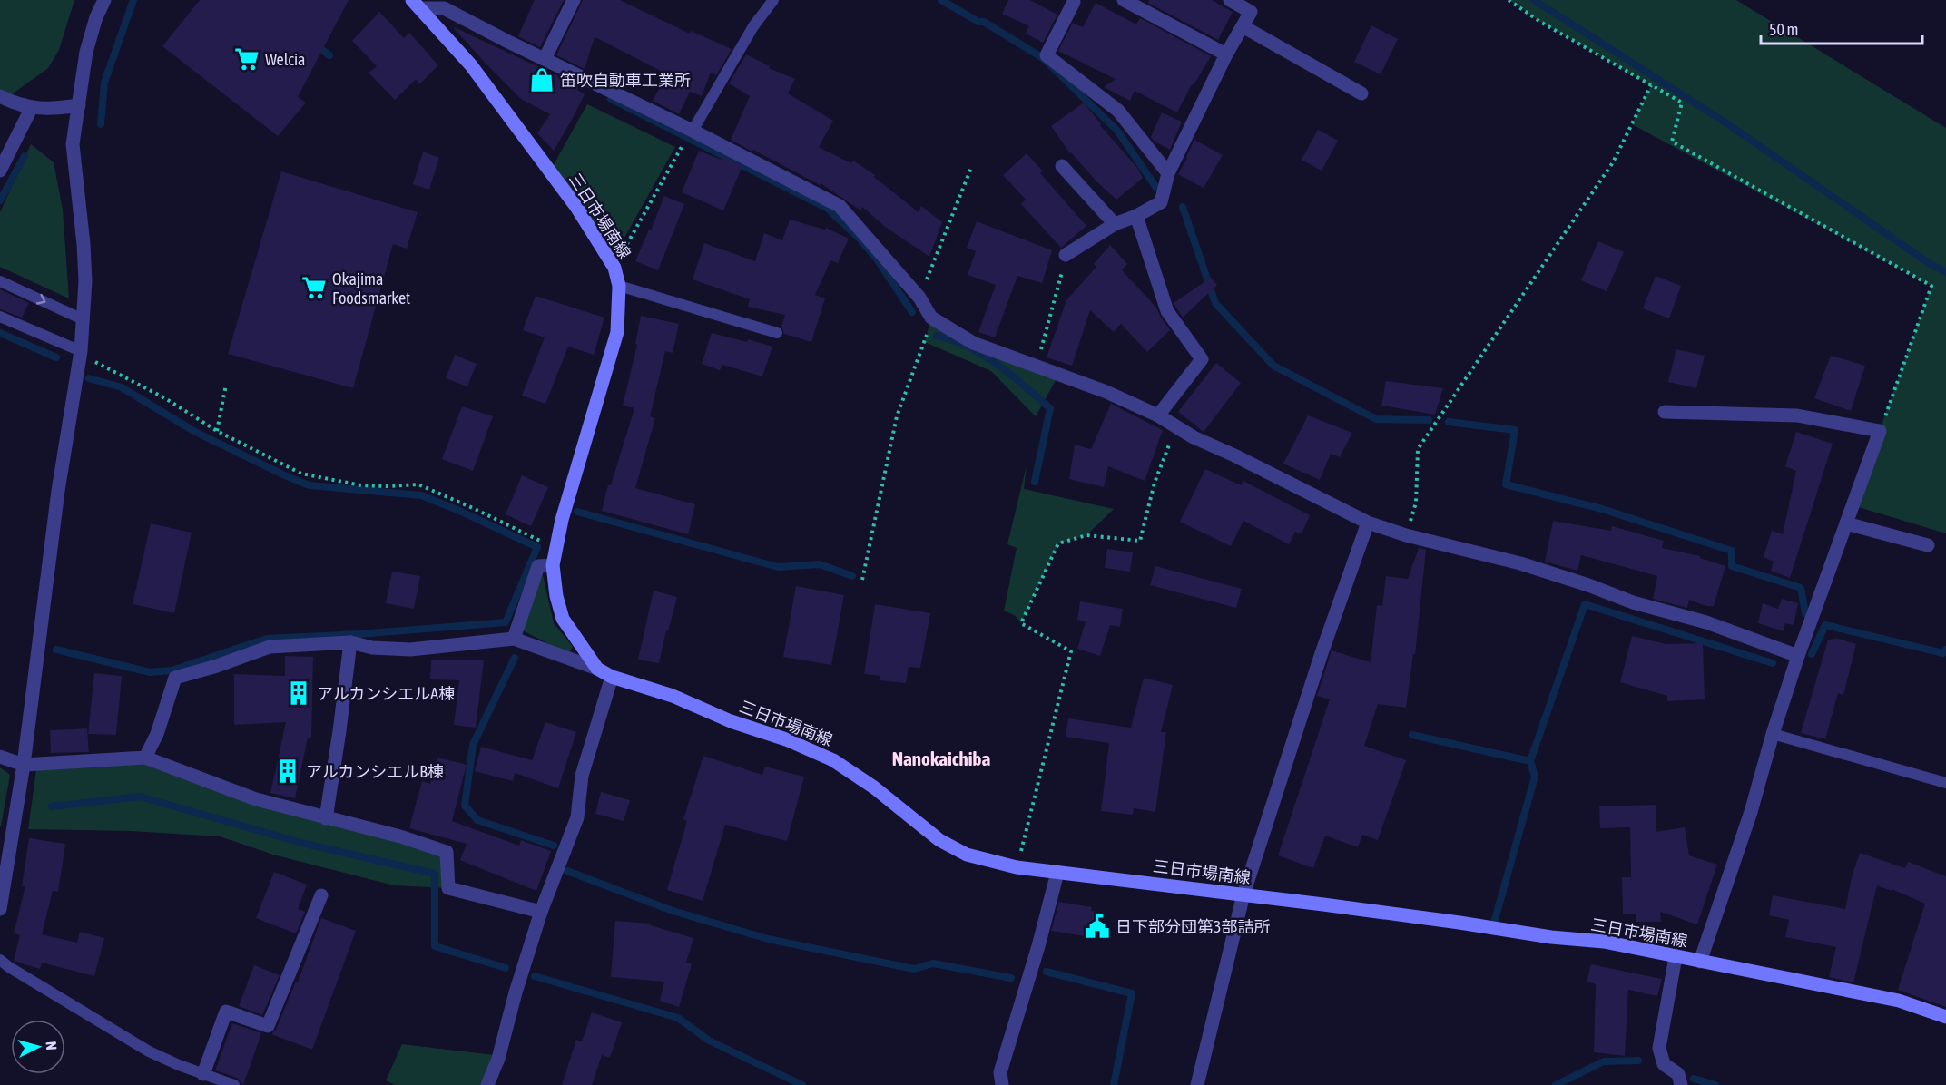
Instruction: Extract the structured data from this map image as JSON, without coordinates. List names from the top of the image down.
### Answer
{
  "streets": {
    "main road": ["三日市場南線"]
  },
  "districts": ["Nanokaichiba"],
  "places": {
    "supermarket": ["Welcia", "Okajima Foodsmarket"],
    "shop": ["笛吹自動車工業所"],
    "building": ["アルカンシエルA棟", "アルカンシエルB棟"],
    "public building": ["日下部分団第3部詰所"]
  },
  "scale_bar": "50 m",
  "north": "right"
}
